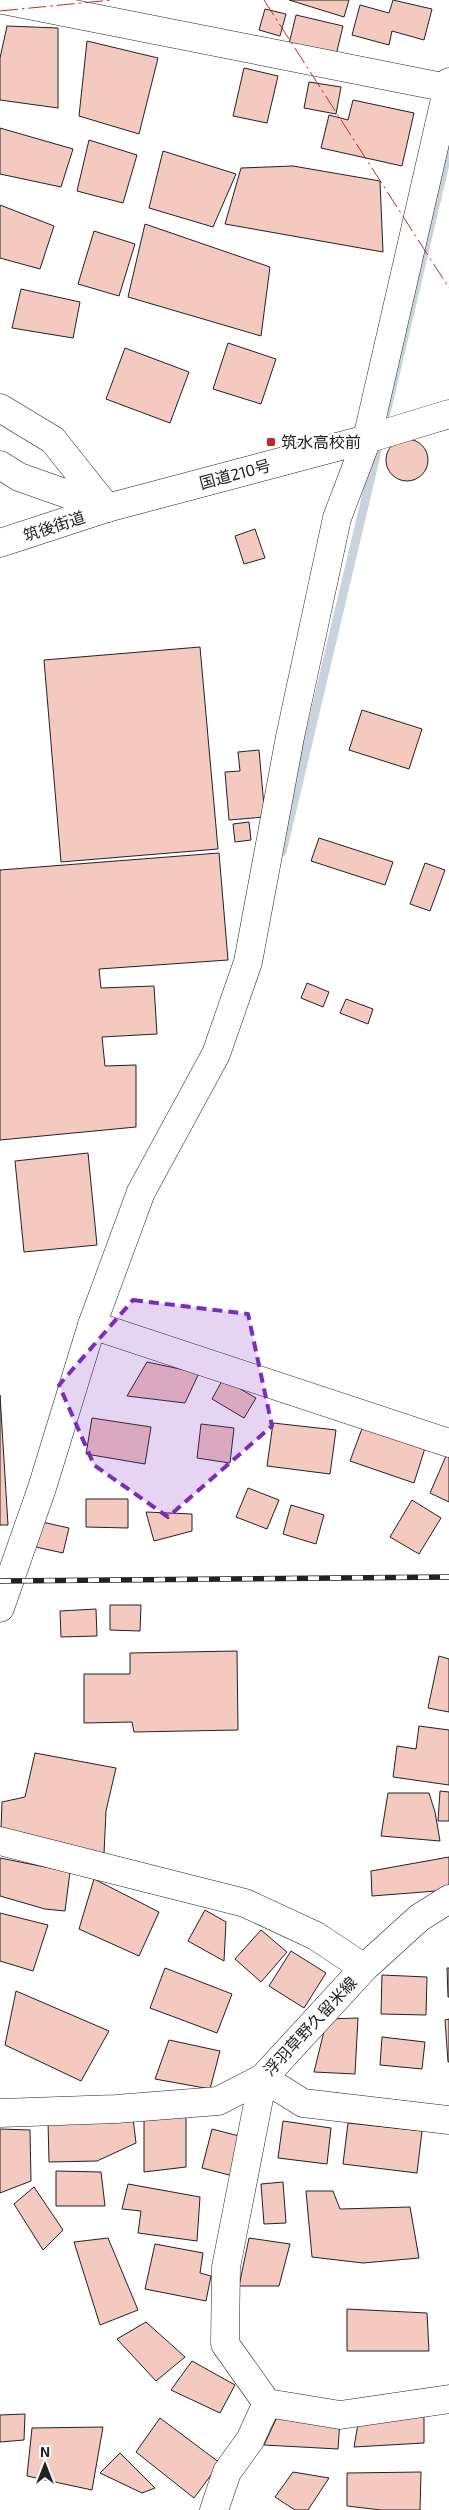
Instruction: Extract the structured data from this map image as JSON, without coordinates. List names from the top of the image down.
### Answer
{
  "streets": {
    "main road": ["国道210号", "筑後街道", "浮羽草野久留米線"]
  },
  "crossings": [
    ["国道210号", "筑後街道"]
  ],
  "places": {
    "transit": ["筑水高校前"]
  },
  "north": "top"
}
